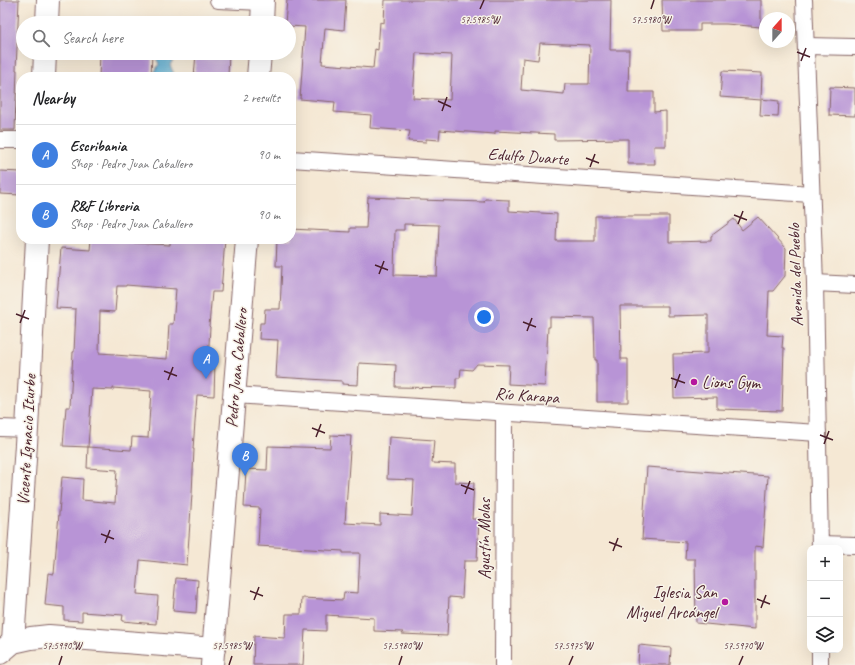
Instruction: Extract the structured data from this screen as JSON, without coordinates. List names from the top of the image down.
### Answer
{
  "streets": {
    "street": [
      "Edulfo Duarte",
      "Avenida del Pueblo",
      "Pedro Juan Caballero",
      "Río Karapa",
      "Vicente Ignacio Iturbe",
      "Agustín Molas"
    ]
  },
  "crossings": [
    ["Edulfo Duarte", "Avenida del Pueblo"],
    ["Avenida del Pueblo", "Río Karapa"],
    ["Pedro Juan Caballero", "Río Karapa"],
    ["Río Karapa", "Agustín Molas"]
  ],
  "places": ["Lions Gym", "Iglesia San Miguel Arcángel"],
  "north": "top",
  "page": {
    "search": "Search here",
    "heading": ["Nearby", "2 results"],
    "list": [
      {
        "mark": "A",
        "name": "Escribania",
        "note": "Shop · Pedro Juan Caballero",
        "value": "90 m"
      },
      {
        "mark": "B",
        "name": "R&F Libreria",
        "note": "Shop · Pedro Juan Caballero",
        "value": "90 m"
      }
    ],
    "pins": ["A", "B"],
    "map_buttons": ["+", "−"]
  },
  "coordinates": [
    "57.5985°W",
    "57.5980°W",
    "57.5990°W",
    "57.5975°W",
    "57.5970°W"
  ]
}
